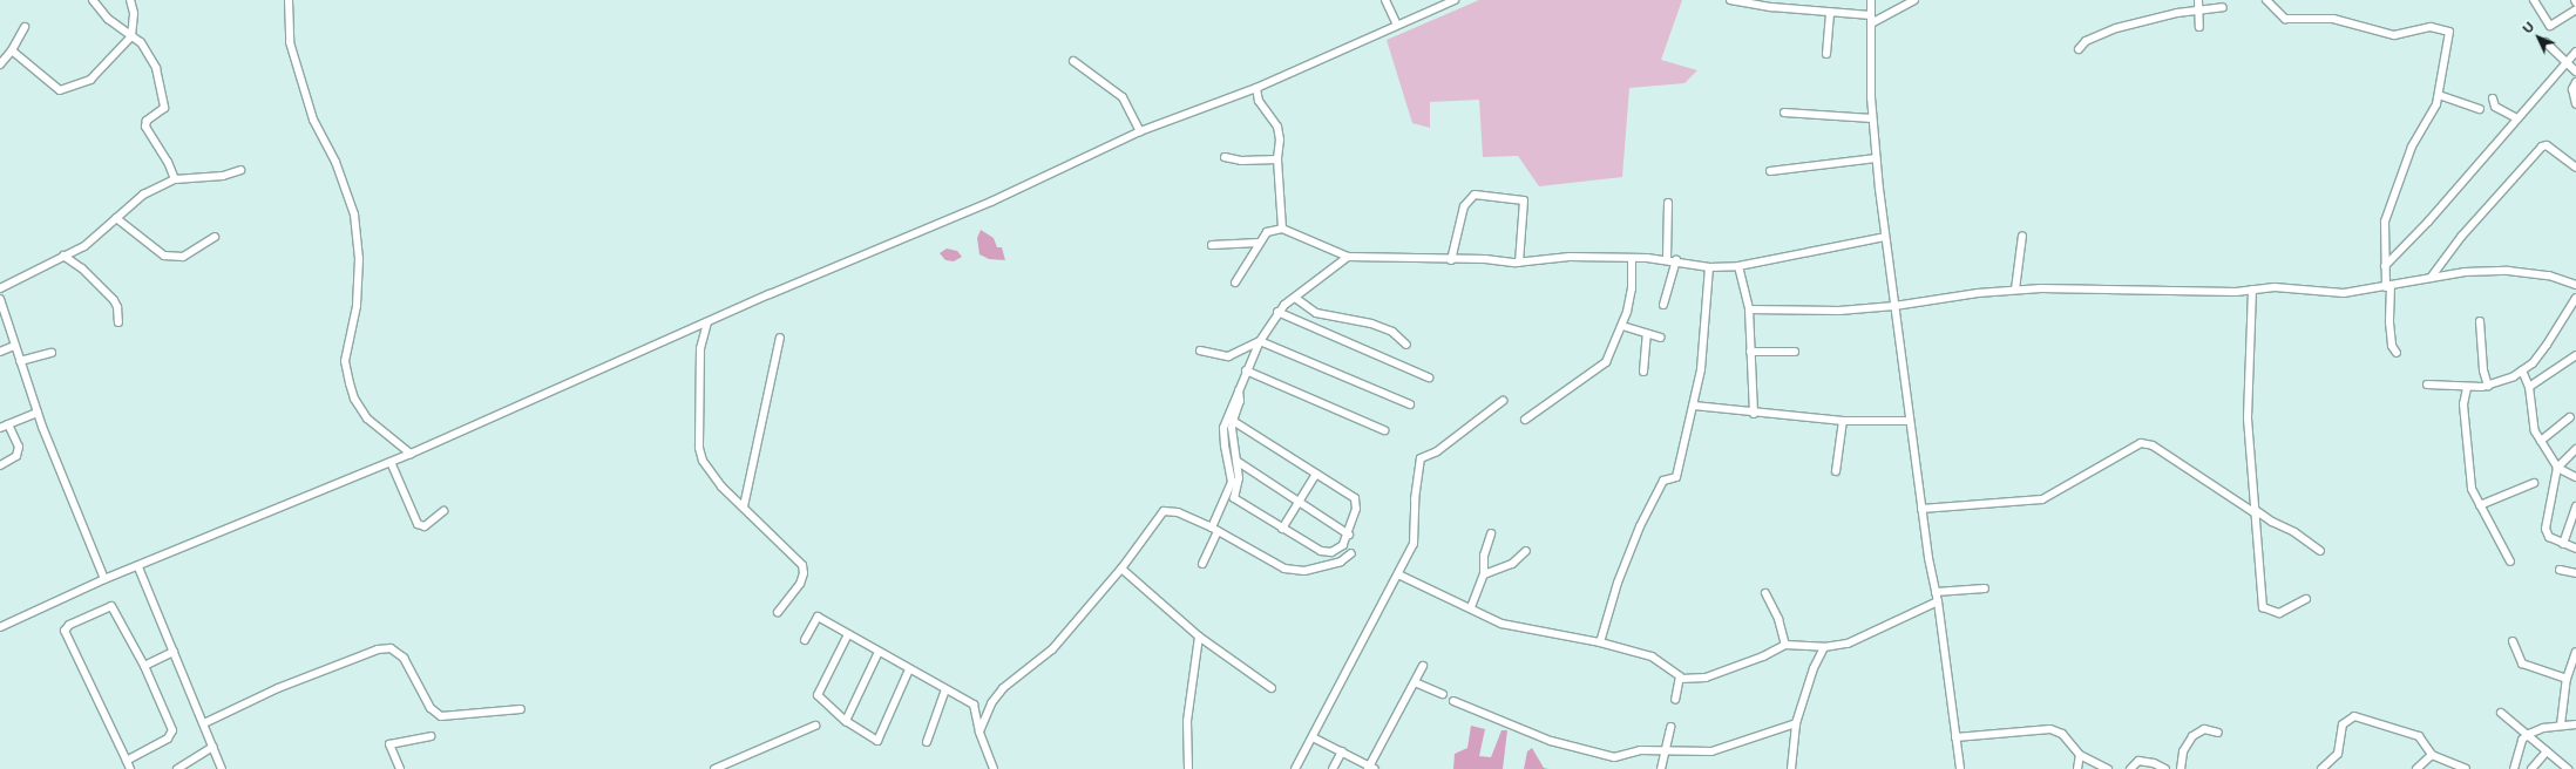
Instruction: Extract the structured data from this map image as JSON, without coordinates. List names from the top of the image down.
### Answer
{
  "north": "top left"
}
